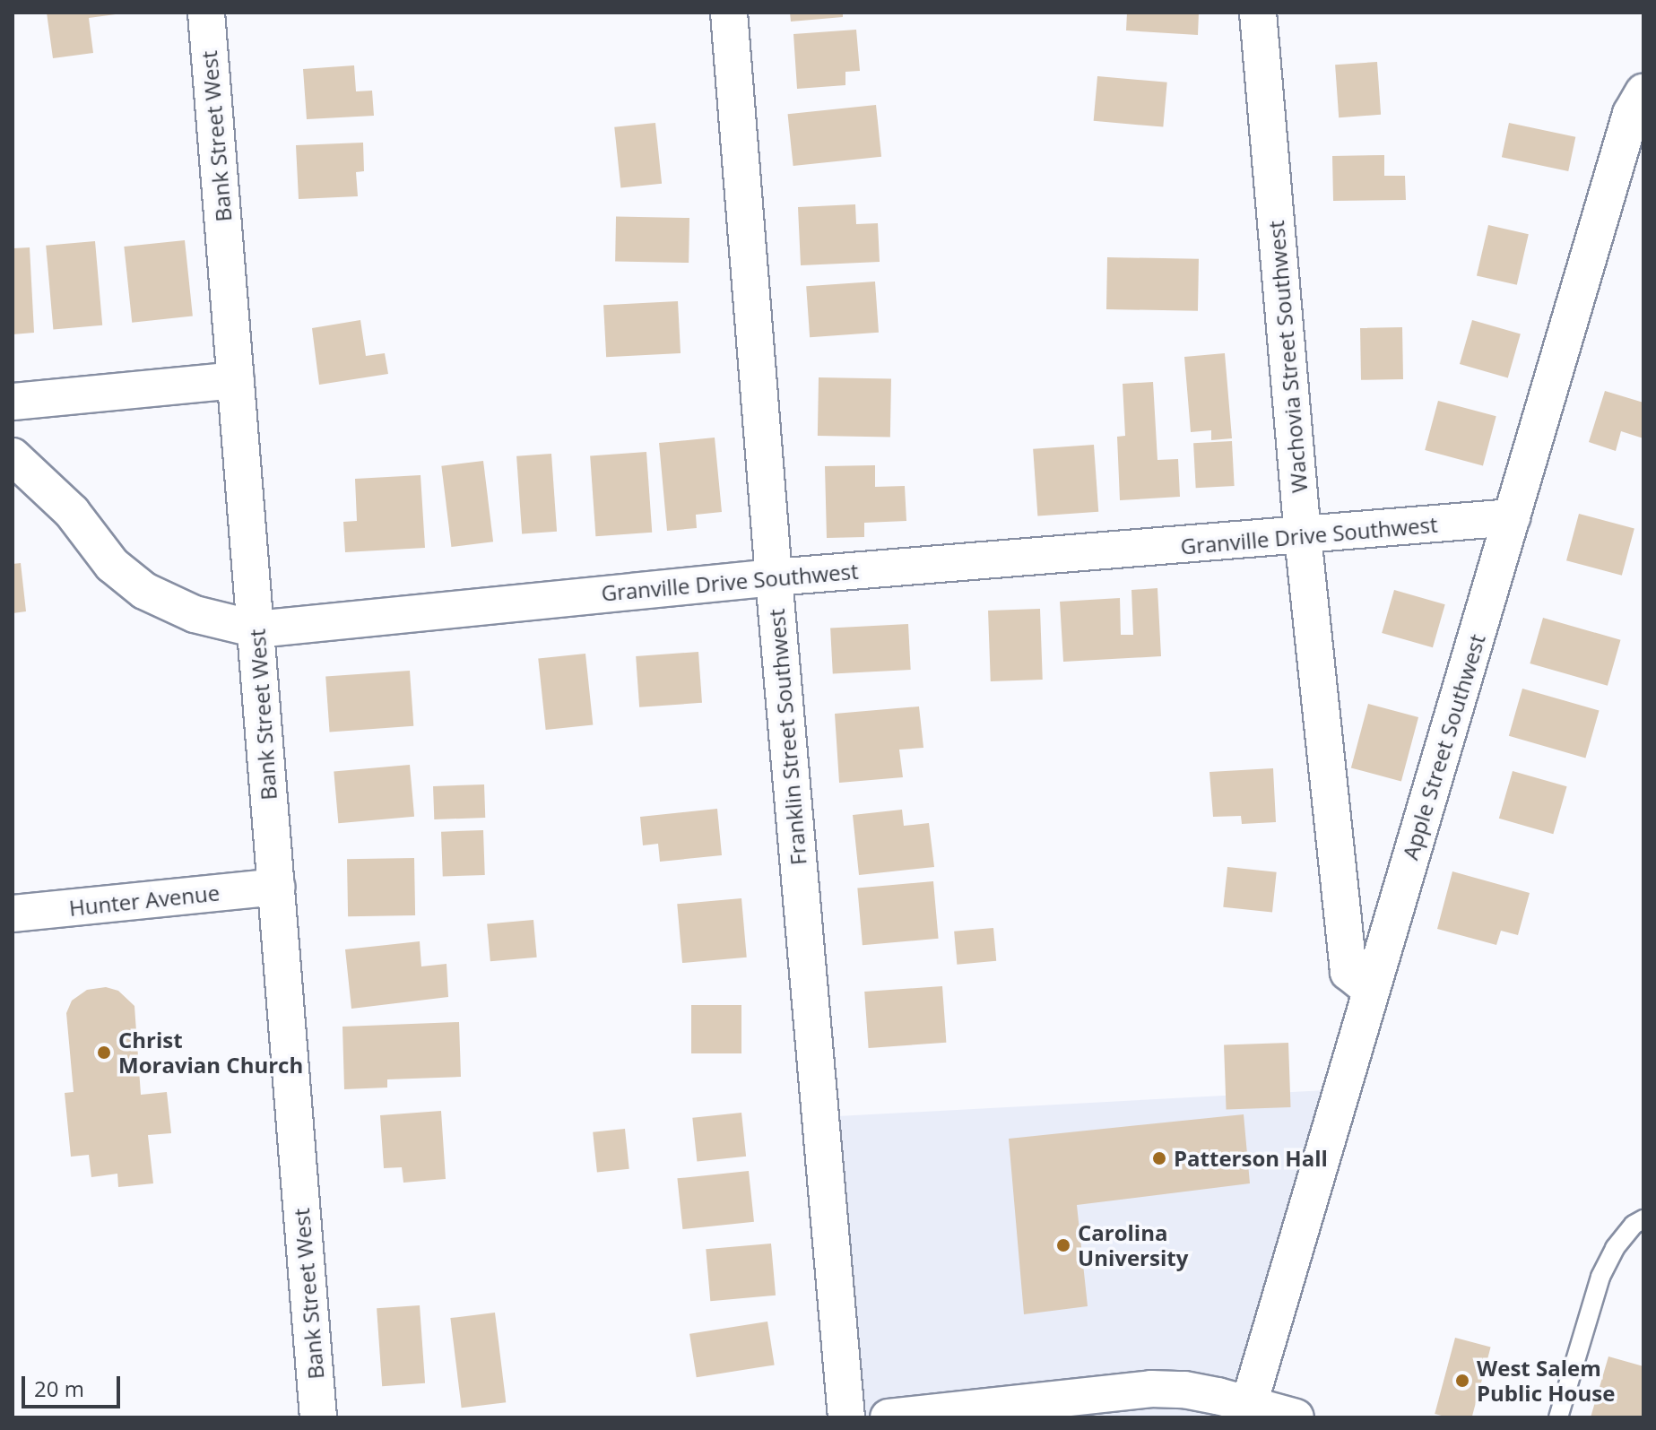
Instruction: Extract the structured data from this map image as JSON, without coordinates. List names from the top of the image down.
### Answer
{
  "streets": {
    "street": [
      "Bank Street West",
      "Wachovia Street Southwest",
      "Granville Drive Southwest",
      "Franklin Street Southwest",
      "Apple Street Southwest",
      "Hunter Avenue"
    ]
  },
  "crossings": [
    ["Bank Street West", "Granville Drive Southwest"],
    ["Bank Street West", "Hunter Avenue"],
    ["Wachovia Street Southwest", "Granville Drive Southwest"],
    ["Wachovia Street Southwest", "Apple Street Southwest"],
    ["Granville Drive Southwest", "Franklin Street Southwest"],
    ["Granville Drive Southwest", "Apple Street Southwest"]
  ],
  "places": [
    "Christ Moravian Church",
    "Patterson Hall",
    "Carolina University",
    "West Salem Public House"
  ],
  "scale_bar": "20 m"
}
